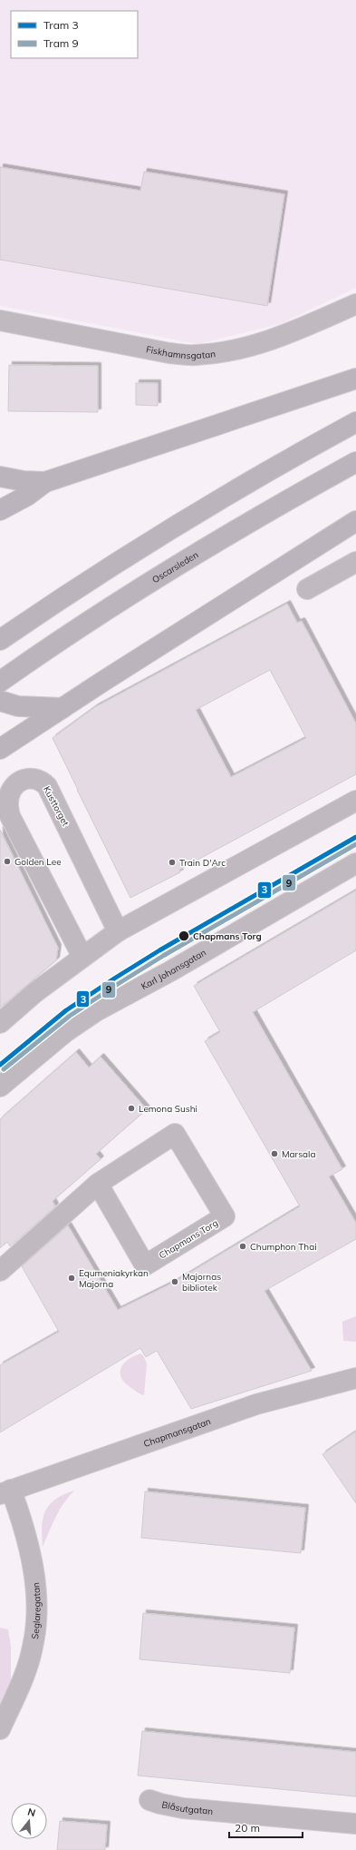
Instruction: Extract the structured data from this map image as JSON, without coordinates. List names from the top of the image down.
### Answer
{
  "streets": {
    "highway": ["Oscarsleden"],
    "street": [
      "Fiskhamnsgatan",
      "Kusttorget",
      "Karl Johansgatan",
      "Chapmans Torg",
      "Chapmansgatan",
      "Seglaregatan",
      "Blåsutgatan"
    ]
  },
  "crossings": [
    ["Chapmansgatan", "Seglaregatan"]
  ],
  "places": [
    "Golden Lee",
    "Train D'Arc",
    "Chapmans Torg",
    "Lemona Sushi",
    "Marsala",
    "Chumphon Thai",
    "Equmeniakyrkan Majorna",
    "Majornas bibliotek"
  ],
  "lines": ["tram line 3", "tram line 9"],
  "legend": ["Tram 3", "Tram 9"],
  "scale_bar": "20 m",
  "north": "top"
}
